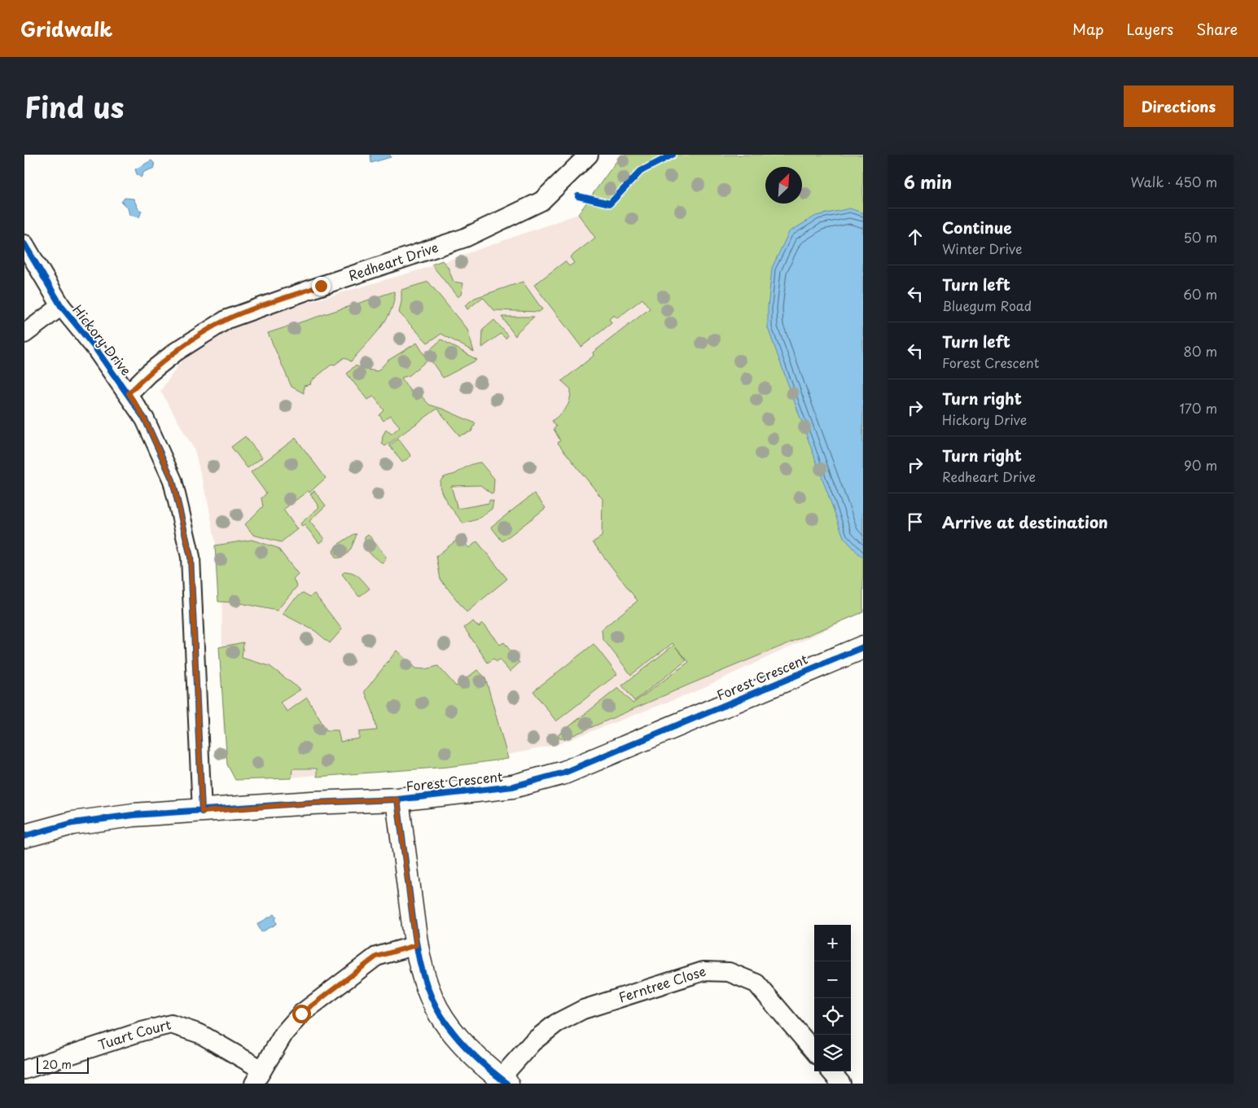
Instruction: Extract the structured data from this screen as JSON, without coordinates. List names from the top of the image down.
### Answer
{
  "streets": {
    "street": [
      "Redheart Drive",
      "Hickory Drive",
      "Forest Crescent",
      "Ferntree Close",
      "Tuart Court"
    ]
  },
  "crossings": [
    ["Redheart Drive", "Hickory Drive"],
    ["Hickory Drive", "Forest Crescent"]
  ],
  "scale_bar": "20 m",
  "north": "top right",
  "page": {
    "header": "Gridwalk",
    "nav": ["Map", "Layers", "Share"],
    "title": "Find us",
    "buttons": "Directions",
    "heading": ["6 min", "Walk · 450 m"],
    "list": [
      ["Continue", "Winter Drive", "50 m"],
      ["Turn left", "Bluegum Road", "60 m"],
      ["Turn left", "Forest Crescent", "80 m"],
      ["Turn right", "Hickory Drive", "170 m"],
      ["Turn right", "Redheart Drive", "90 m"],
      "Arrive at destination"
    ],
    "map_buttons": ["+", "−"],
    "scale": "20 m"
  }
}
